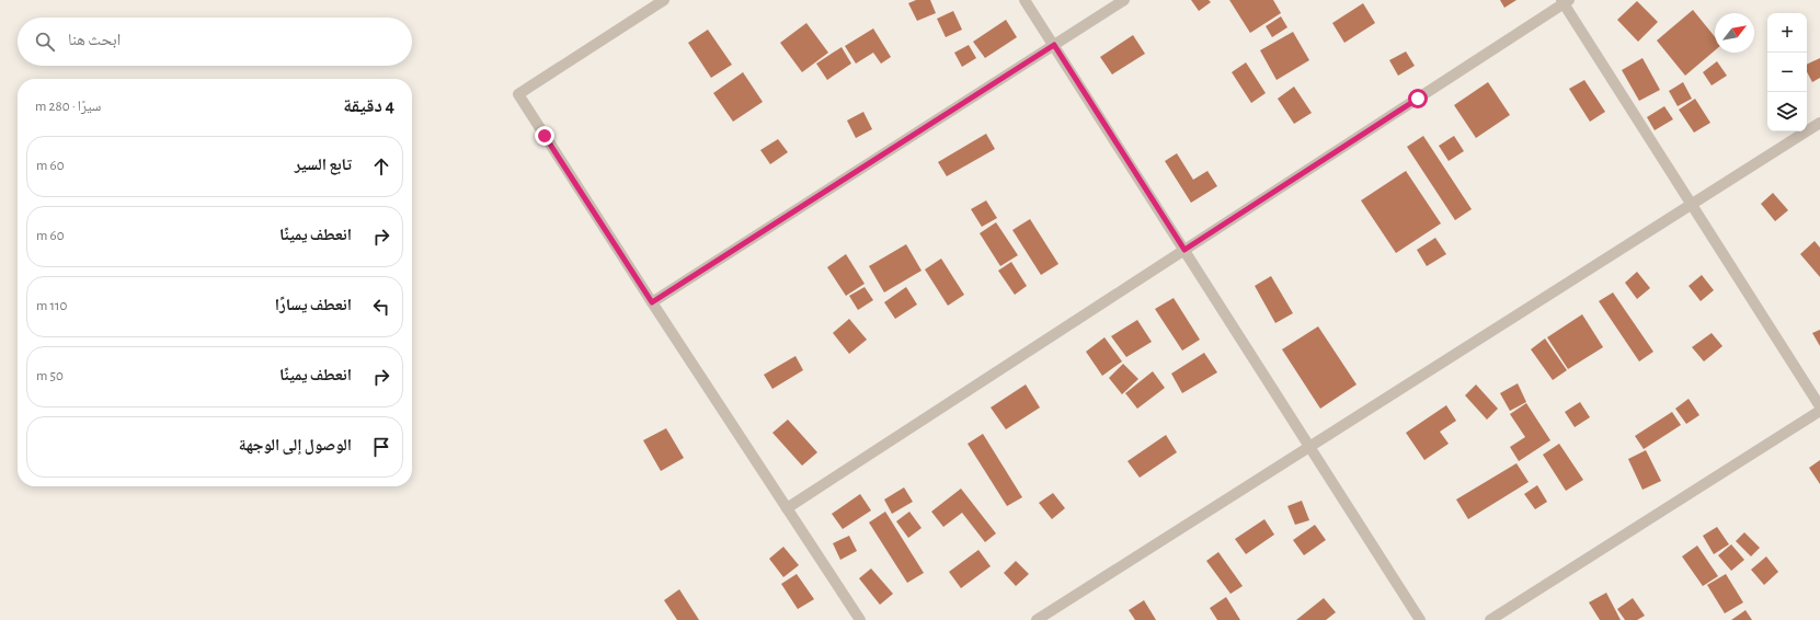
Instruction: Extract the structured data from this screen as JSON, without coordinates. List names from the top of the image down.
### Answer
{
  "north": "top right",
  "page": {
    "map_buttons": ["+", "−"],
    "search": "ابحث هنا",
    "heading": ["4 دقيقة", "سيرًا · 280 m"],
    "list": [
      ["تابع السير", "60 m"],
      ["انعطف يمينًا", "60 m"],
      ["انعطف يسارًا", "110 m"],
      ["انعطف يمينًا", "50 m"],
      "الوصول إلى الوجهة"
    ]
  }
}
